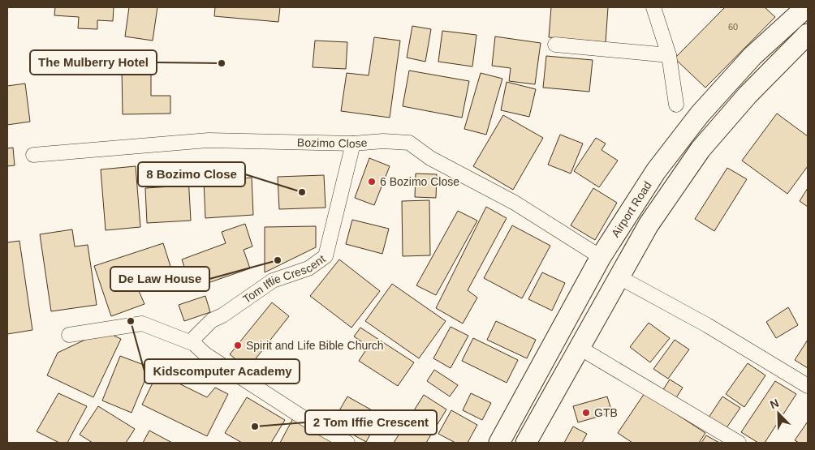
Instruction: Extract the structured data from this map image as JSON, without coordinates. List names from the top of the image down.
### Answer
{
  "streets": {
    "main road": ["Airport Road"],
    "street": ["Bozimo Close", "Tom Iffie Crescent"]
  },
  "crossings": [
    ["Bozimo Close", "Airport Road"],
    ["Bozimo Close", "Tom Iffie Crescent"]
  ],
  "places": [
    "The Mulberry Hotel",
    "6 Bozimo Close",
    "8 Bozimo Close",
    "De Law House",
    "Kidscomputer Academy",
    "Spirit and Life Bible Church",
    "GTB",
    "2 Tom Iffie Crescent"
  ],
  "house_numbers": ["60"],
  "north": "top left"
}
